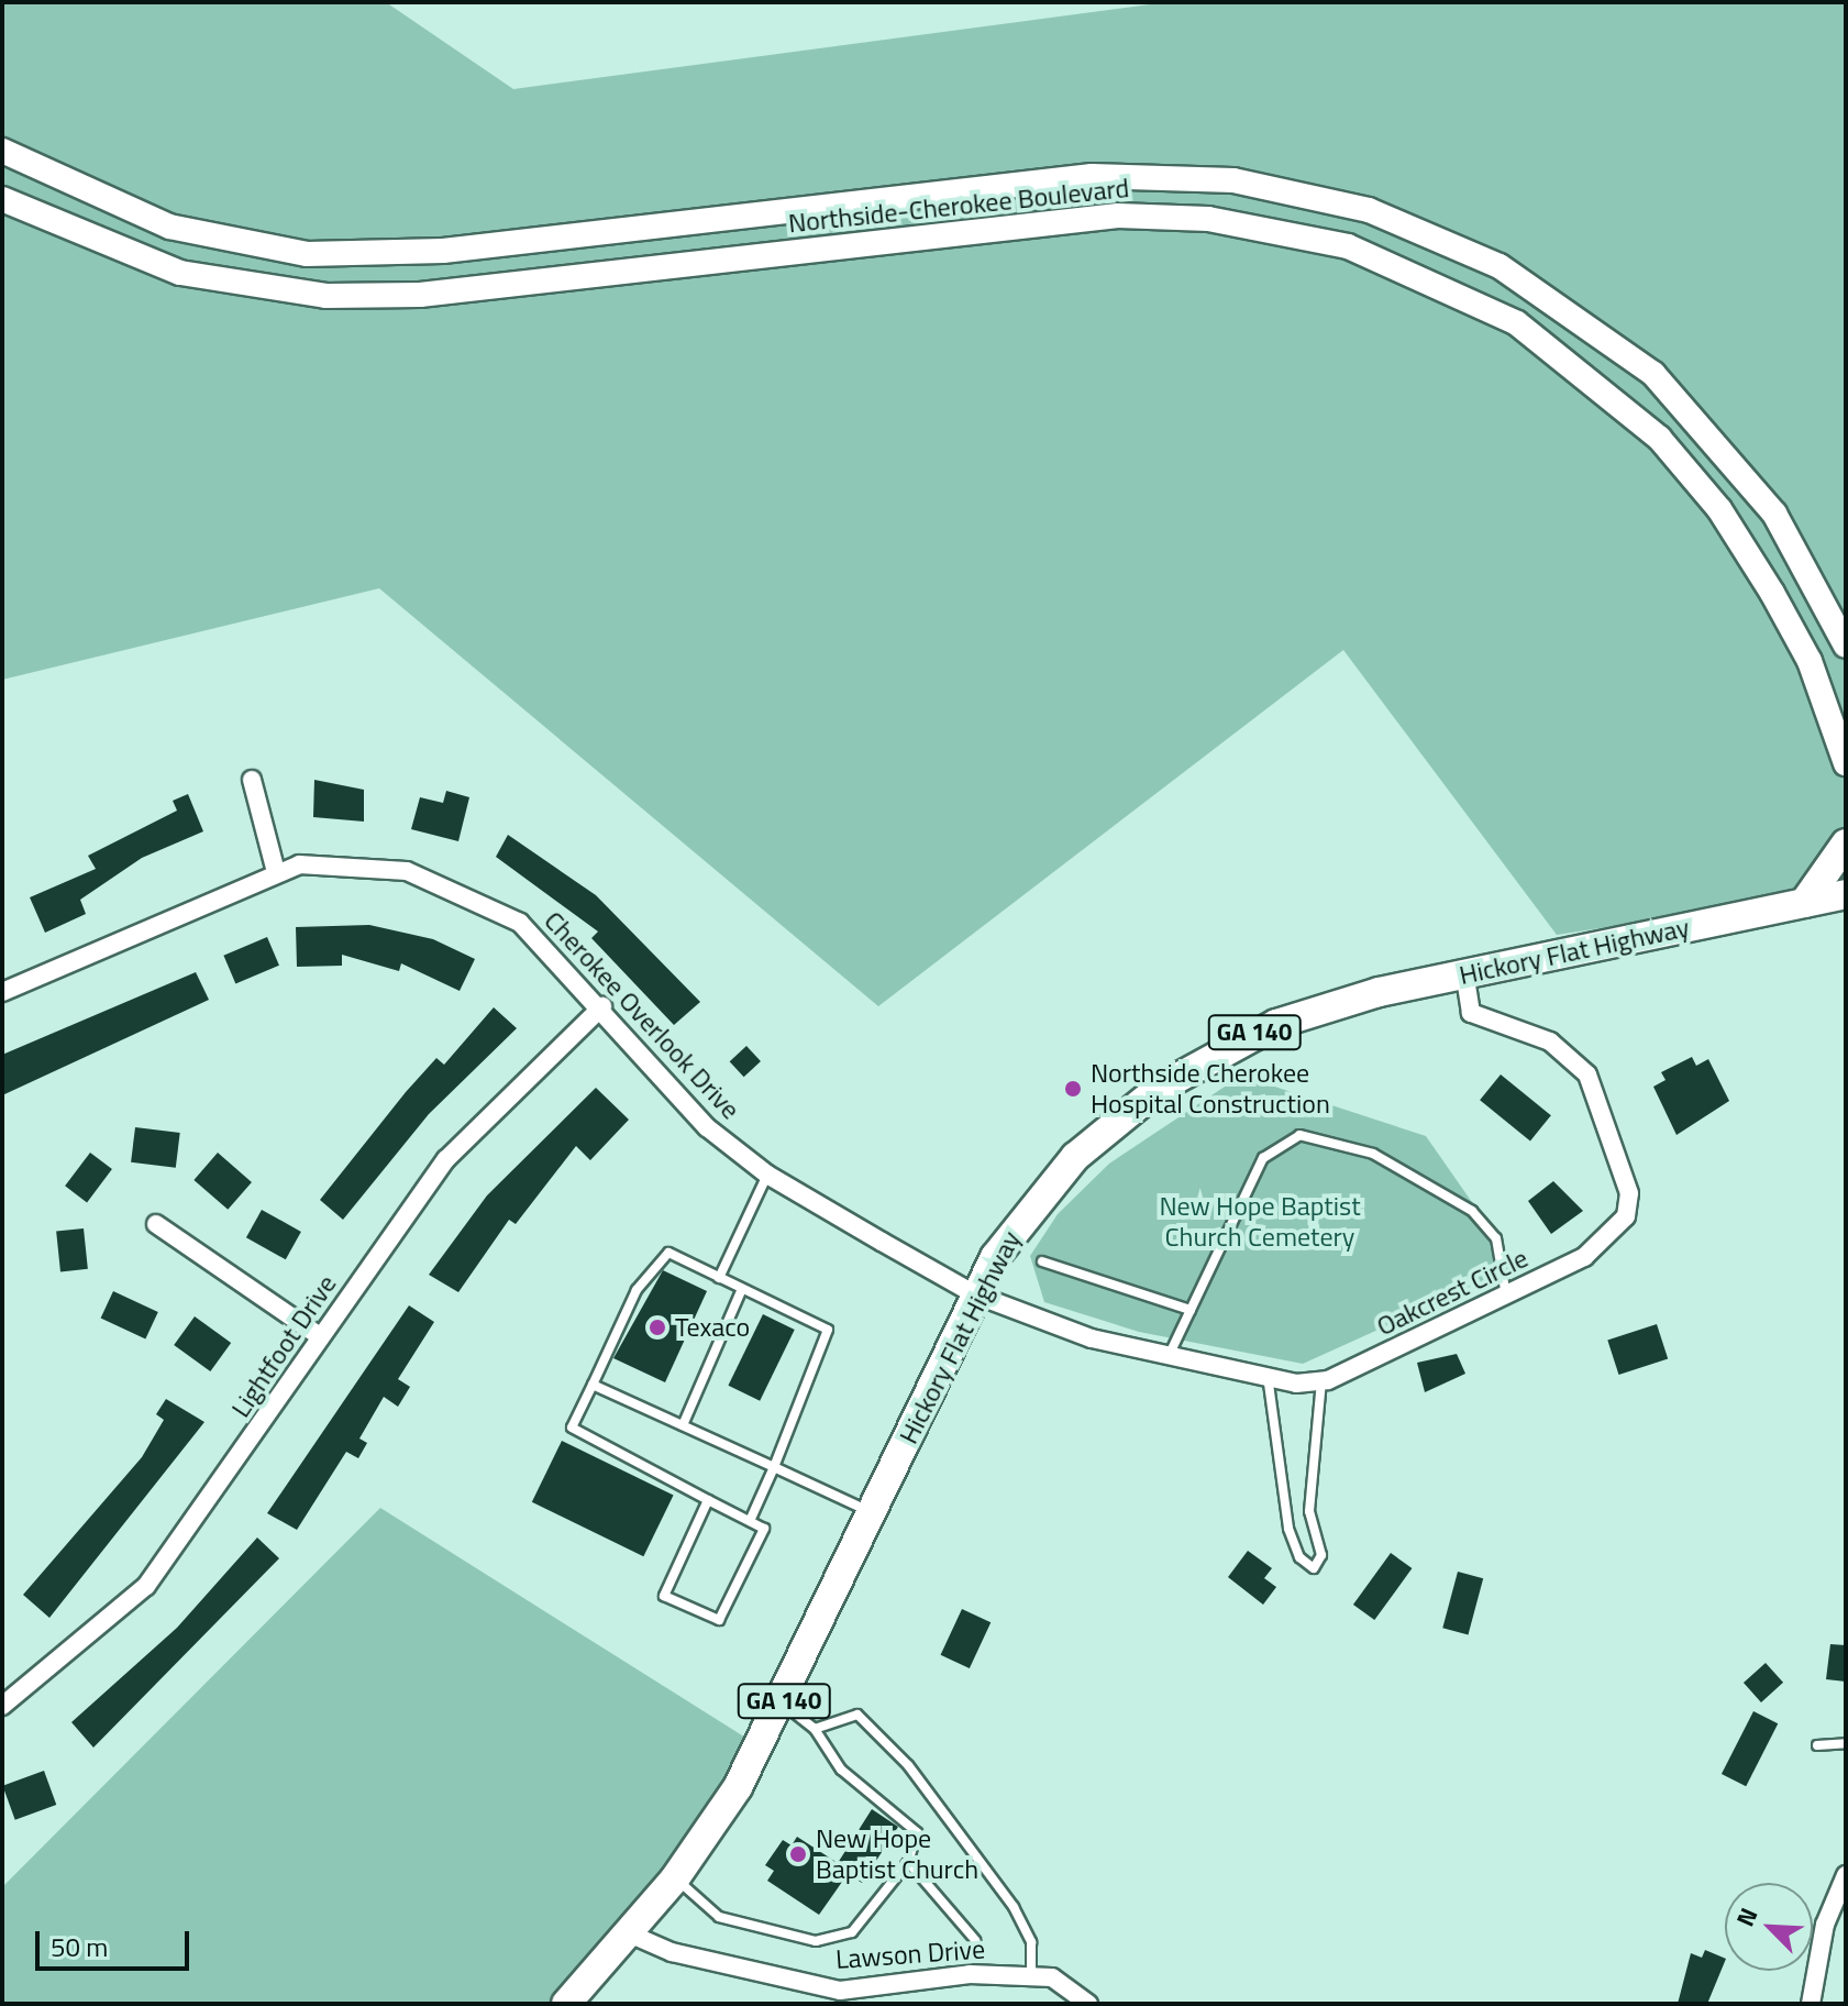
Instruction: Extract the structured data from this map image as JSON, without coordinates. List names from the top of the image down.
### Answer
{
  "streets": {
    "main road": ["Hickory Flat Highway", "GA 140"],
    "street": [
      "Northside-Cherokee Boulevard",
      "Cherokee Overlook Drive",
      "Oakcrest Circle",
      "Lightfoot Drive",
      "Lawson Drive"
    ]
  },
  "crossings": [
    ["Hickory Flat Highway", "Cherokee Overlook Drive"],
    ["Hickory Flat Highway", "Oakcrest Circle"],
    ["Hickory Flat Highway", "Lawson Drive"],
    ["Cherokee Overlook Drive", "Oakcrest Circle"],
    ["Cherokee Overlook Drive", "Lightfoot Drive"]
  ],
  "parks": ["New Hope Baptist Church Cemetery"],
  "places": ["Northside Cherokee Hospital Construction", "Texaco", "New Hope Baptist Church"],
  "scale_bar": "50 m",
  "north": "top left"
}
